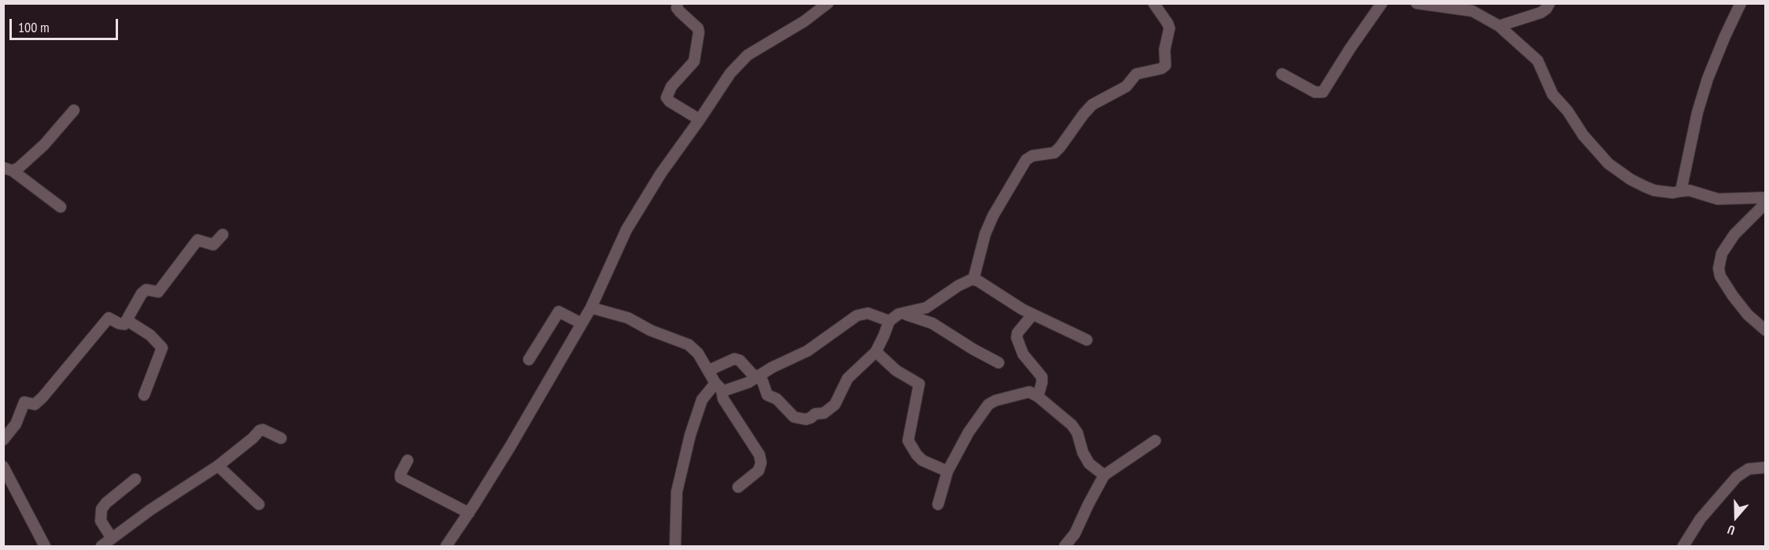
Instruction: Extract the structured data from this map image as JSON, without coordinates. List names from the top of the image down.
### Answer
{
  "scale_bar": "100 m",
  "north": "bottom"
}
